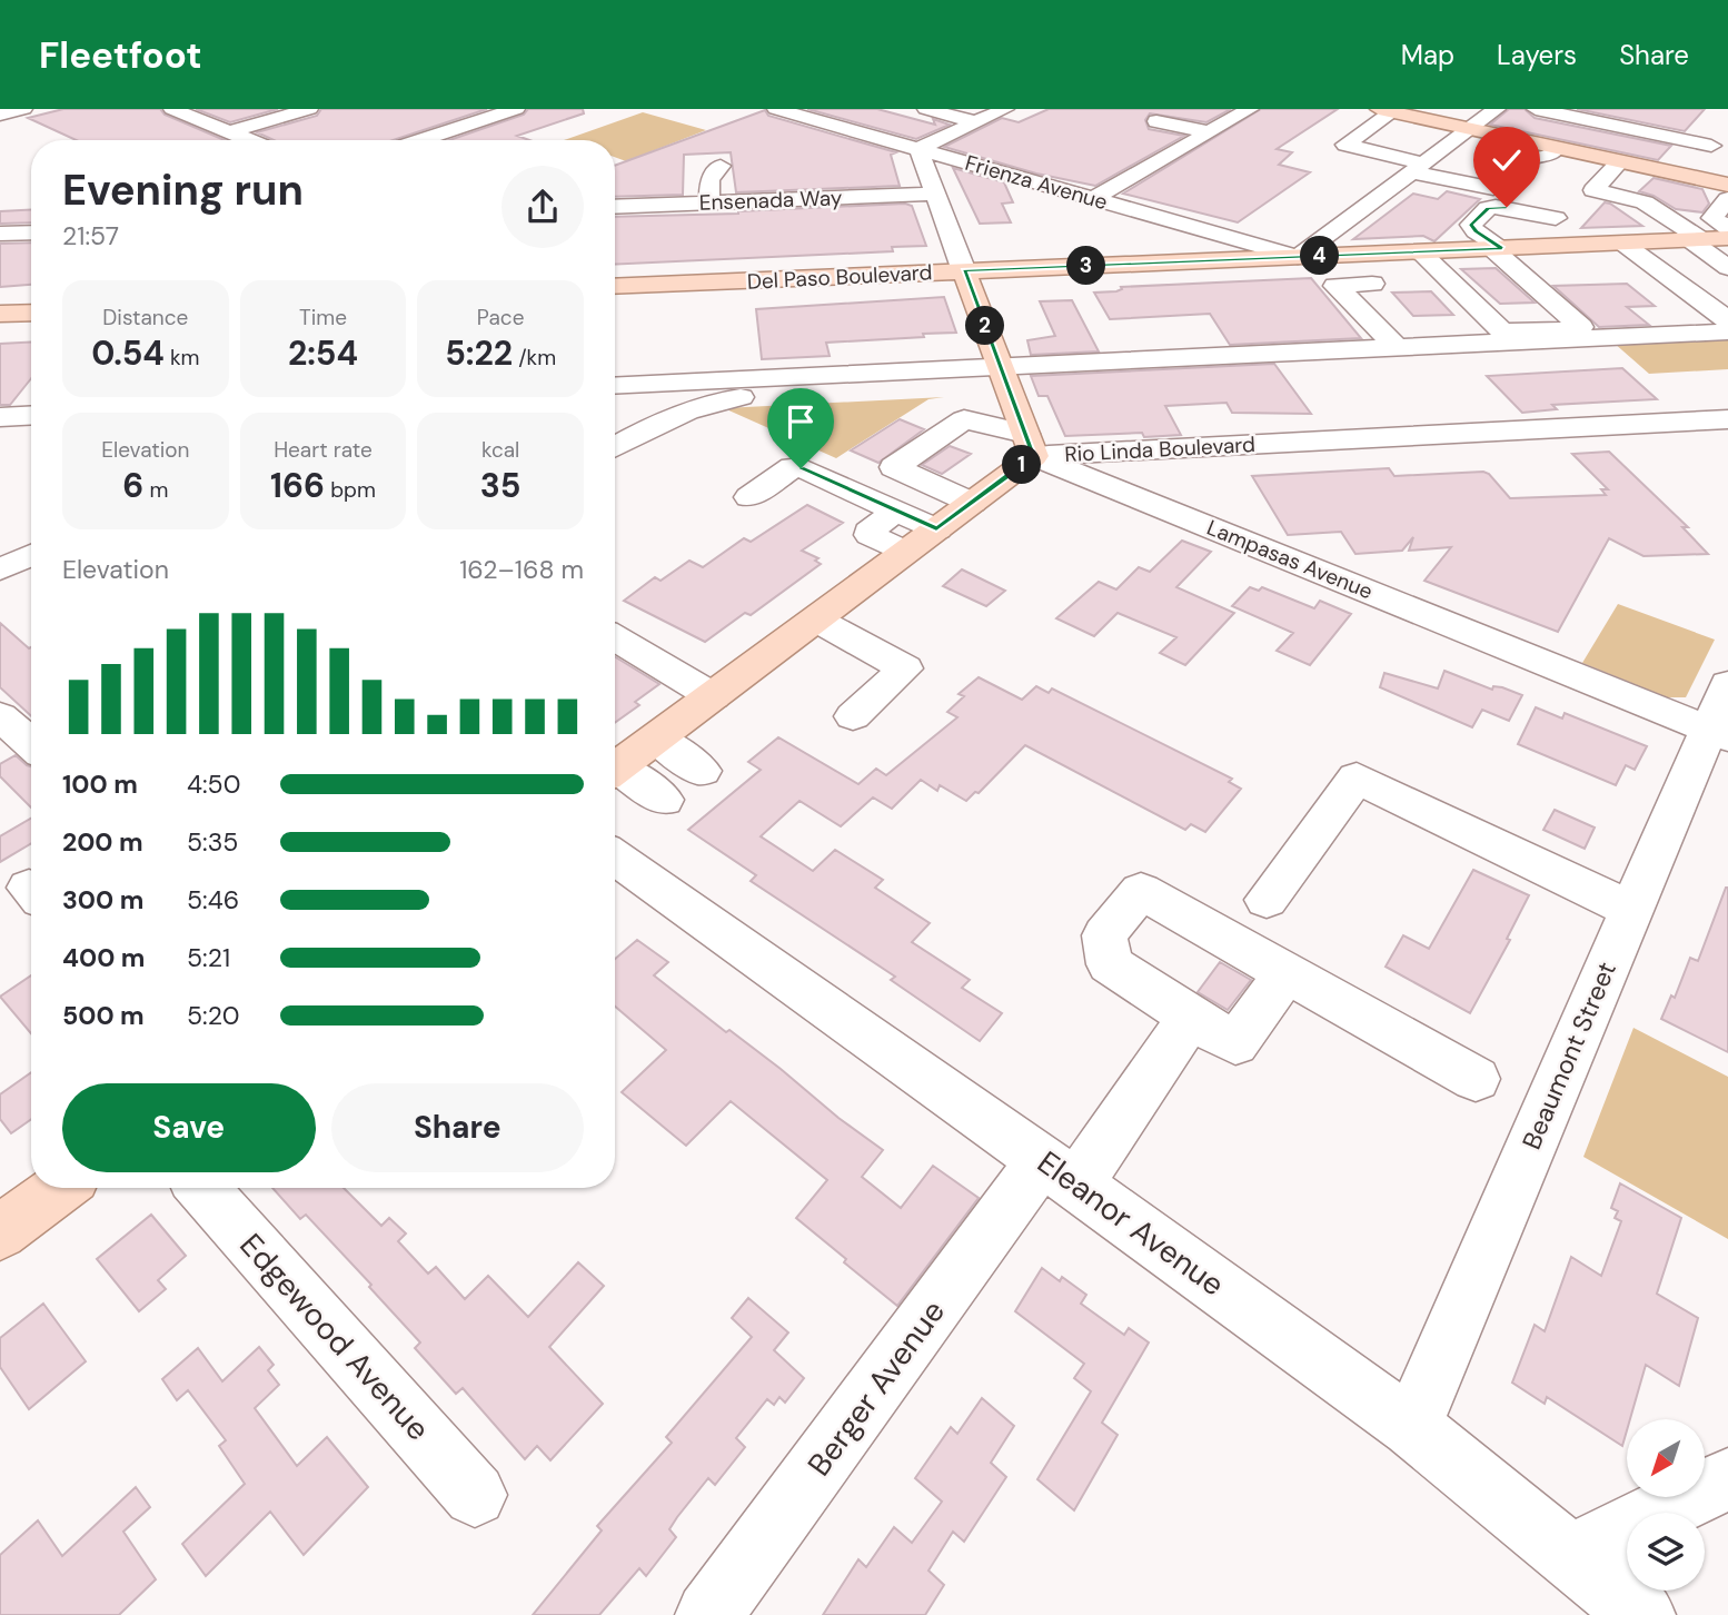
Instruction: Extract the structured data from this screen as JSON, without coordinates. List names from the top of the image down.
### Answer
{
  "streets": {
    "main road": ["Del Paso Boulevard", "Rio Linda Boulevard"],
    "street": [
      "Frienza Avenue",
      "Ensenada Way",
      "Lampasas Avenue",
      "Beaumont Street",
      "Eleanor Avenue",
      "Edgewood Avenue",
      "Berger Avenue"
    ]
  },
  "crossings": [
    ["Frienza Avenue", "Del Paso Boulevard"],
    ["Rio Linda Boulevard", "Lampasas Avenue"],
    ["Lampasas Avenue", "Beaumont Street"],
    ["Beaumont Street", "Eleanor Avenue"],
    ["Eleanor Avenue", "Berger Avenue"]
  ],
  "north": "bottom left",
  "page": {
    "header": "Fleetfoot",
    "nav": ["Map", "Layers", "Share"],
    "heading": ["Evening run", "21:57"],
    "pins": [
      "4",
      "3",
      "2",
      "1"
    ],
    "stats": [
      ["Distance", "0.54 km"],
      ["Time", "2:54"],
      ["Pace", "5:22 /km"],
      ["Elevation", "6 m"],
      ["Heart rate", "166 bpm"],
      ["kcal", "35"]
    ],
    "chart": ["Elevation", "162–168 m"],
    "list": [
      {
        "name": "100 m",
        "note": "4:50"
      },
      {
        "name": "200 m",
        "note": "5:35"
      },
      {
        "name": "300 m",
        "note": "5:46"
      },
      {
        "name": "400 m",
        "note": "5:21"
      },
      {
        "name": "500 m",
        "note": "5:20"
      }
    ],
    "buttons": ["Save", "Share"]
  }
}
